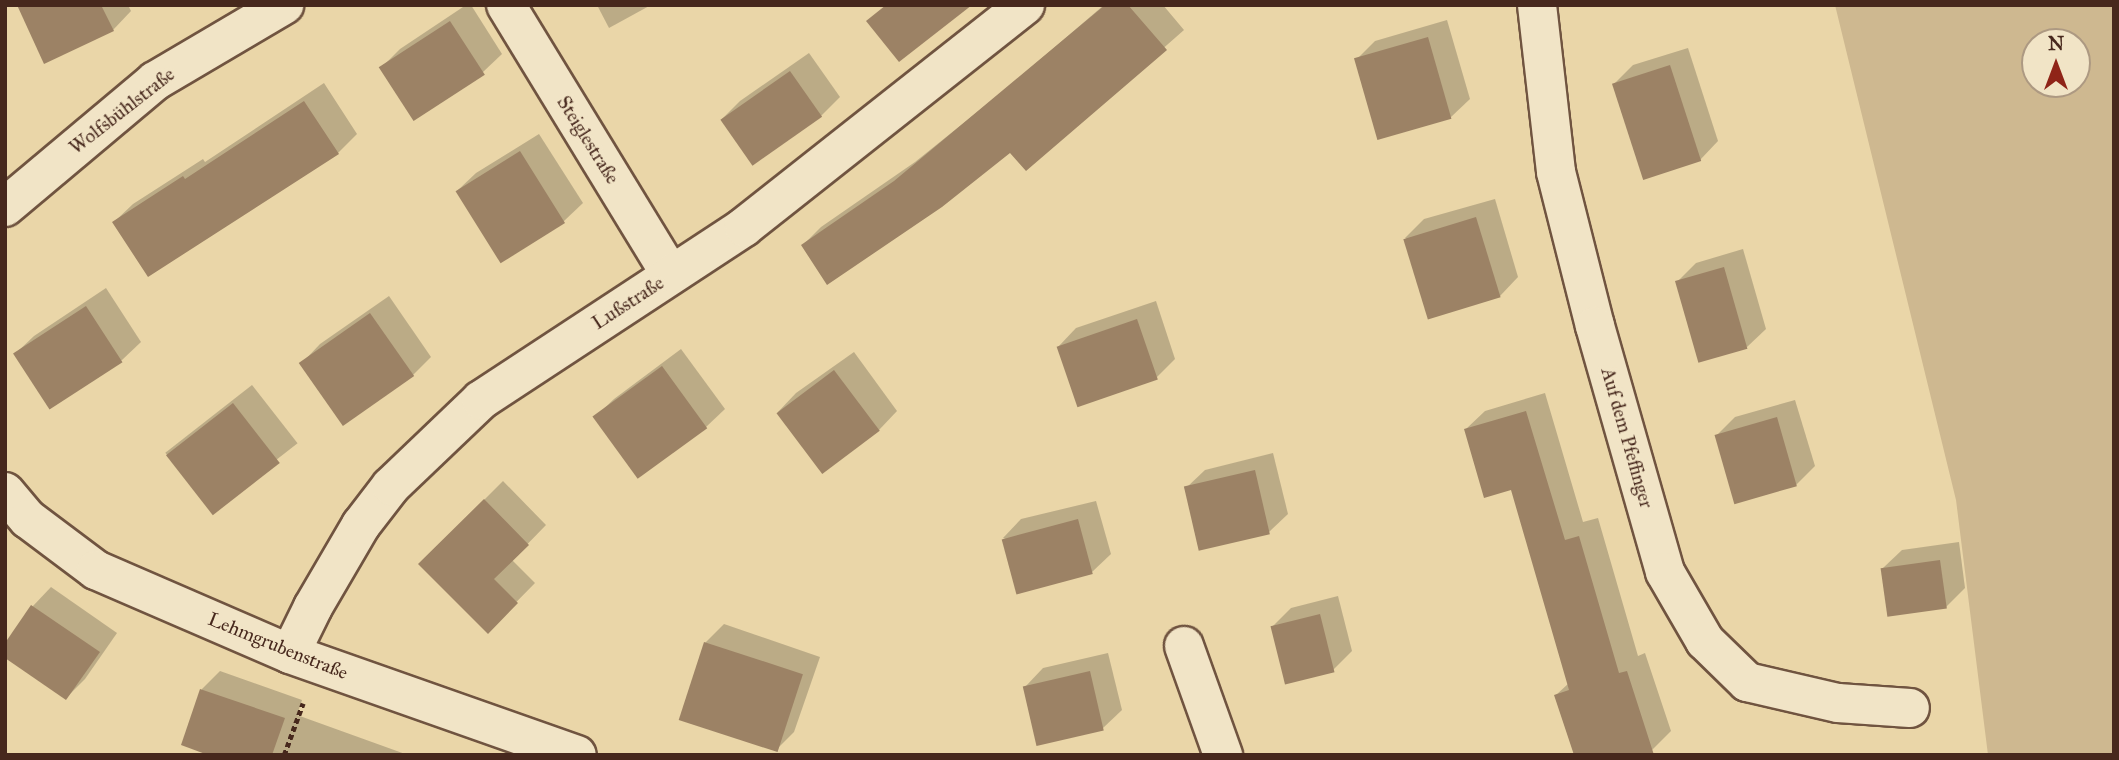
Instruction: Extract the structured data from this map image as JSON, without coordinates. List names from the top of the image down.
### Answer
{
  "streets": {
    "street": [
      "Wolfsbühlstraße",
      "Steiglestraße",
      "Lußstraße",
      "Auf dem Pfeffinger",
      "Lehmgrubenstraße"
    ]
  },
  "crossings": [
    ["Steiglestraße", "Lußstraße"],
    ["Lußstraße", "Lehmgrubenstraße"]
  ],
  "north": "top"
}
